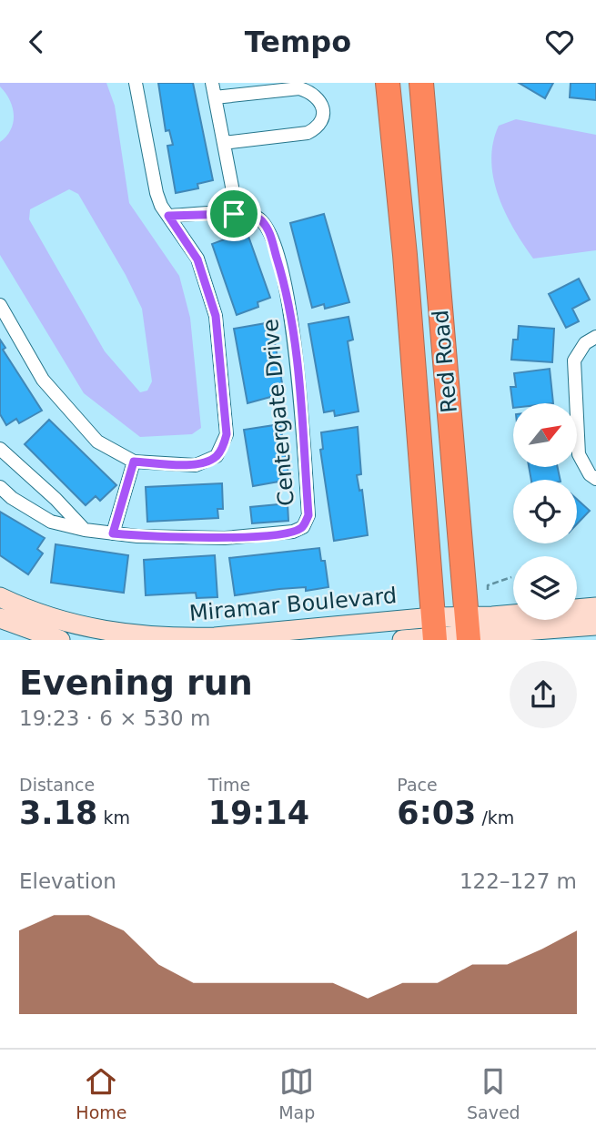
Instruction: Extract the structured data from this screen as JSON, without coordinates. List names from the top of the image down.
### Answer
{
  "streets": {
    "highway": ["Red Road"],
    "street": ["Centergate Drive", "Miramar Boulevard"]
  },
  "crossings": [
    ["Red Road", "Miramar Boulevard"]
  ],
  "north": "top right",
  "page": {
    "header": "Tempo",
    "heading": ["Evening run", "19:23 · 6 × 530 m"],
    "stats": [
      ["Distance", "3.18 km"],
      ["Time", "19:14"],
      ["Pace", "6:03 /km"]
    ],
    "chart": ["Elevation", "122–127 m"],
    "tabs": ["Home", "Map", "Saved"]
  }
}
